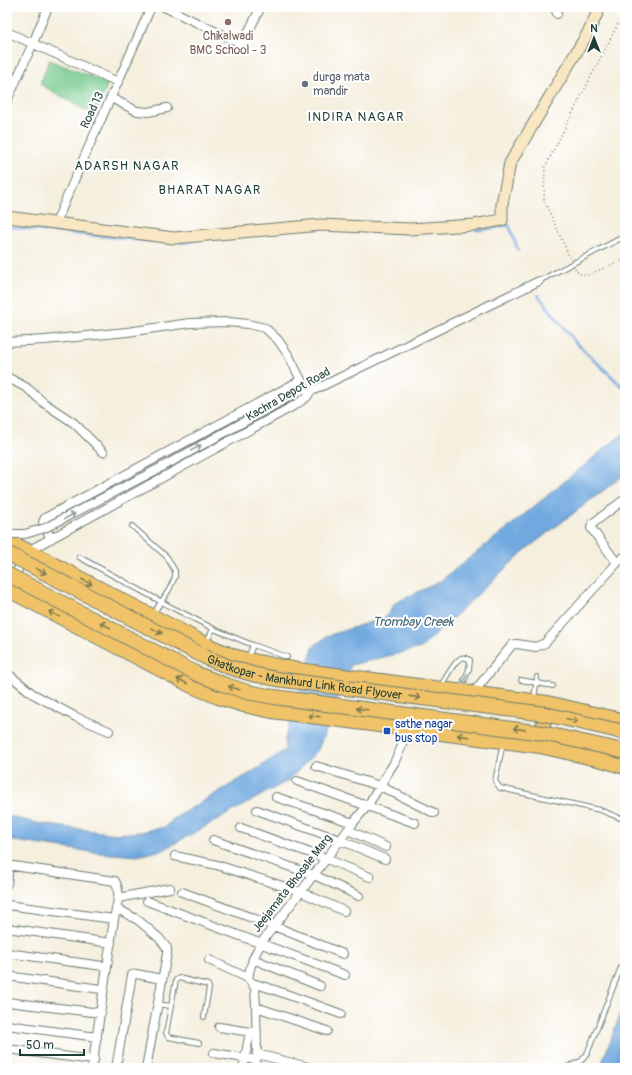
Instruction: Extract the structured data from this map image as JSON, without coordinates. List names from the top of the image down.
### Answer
{
  "streets": {
    "highway": ["Ghatkopar - Mankhurd Link Road Flyover"],
    "street": ["Road 13", "Kachra Depot Road", "Jeejamata Bhosale Marg"]
  },
  "districts": ["INDIRA NAGAR", "ADARSH NAGAR", "BHARAT NAGAR"],
  "water": ["Trombay Creek"],
  "places": {
    "other": ["Chikalwadi BMC School - 3", "durga mata mandir"],
    "transit": ["sathe nagar bus stop"]
  },
  "scale_bar": "50 m",
  "north": "top"
}
